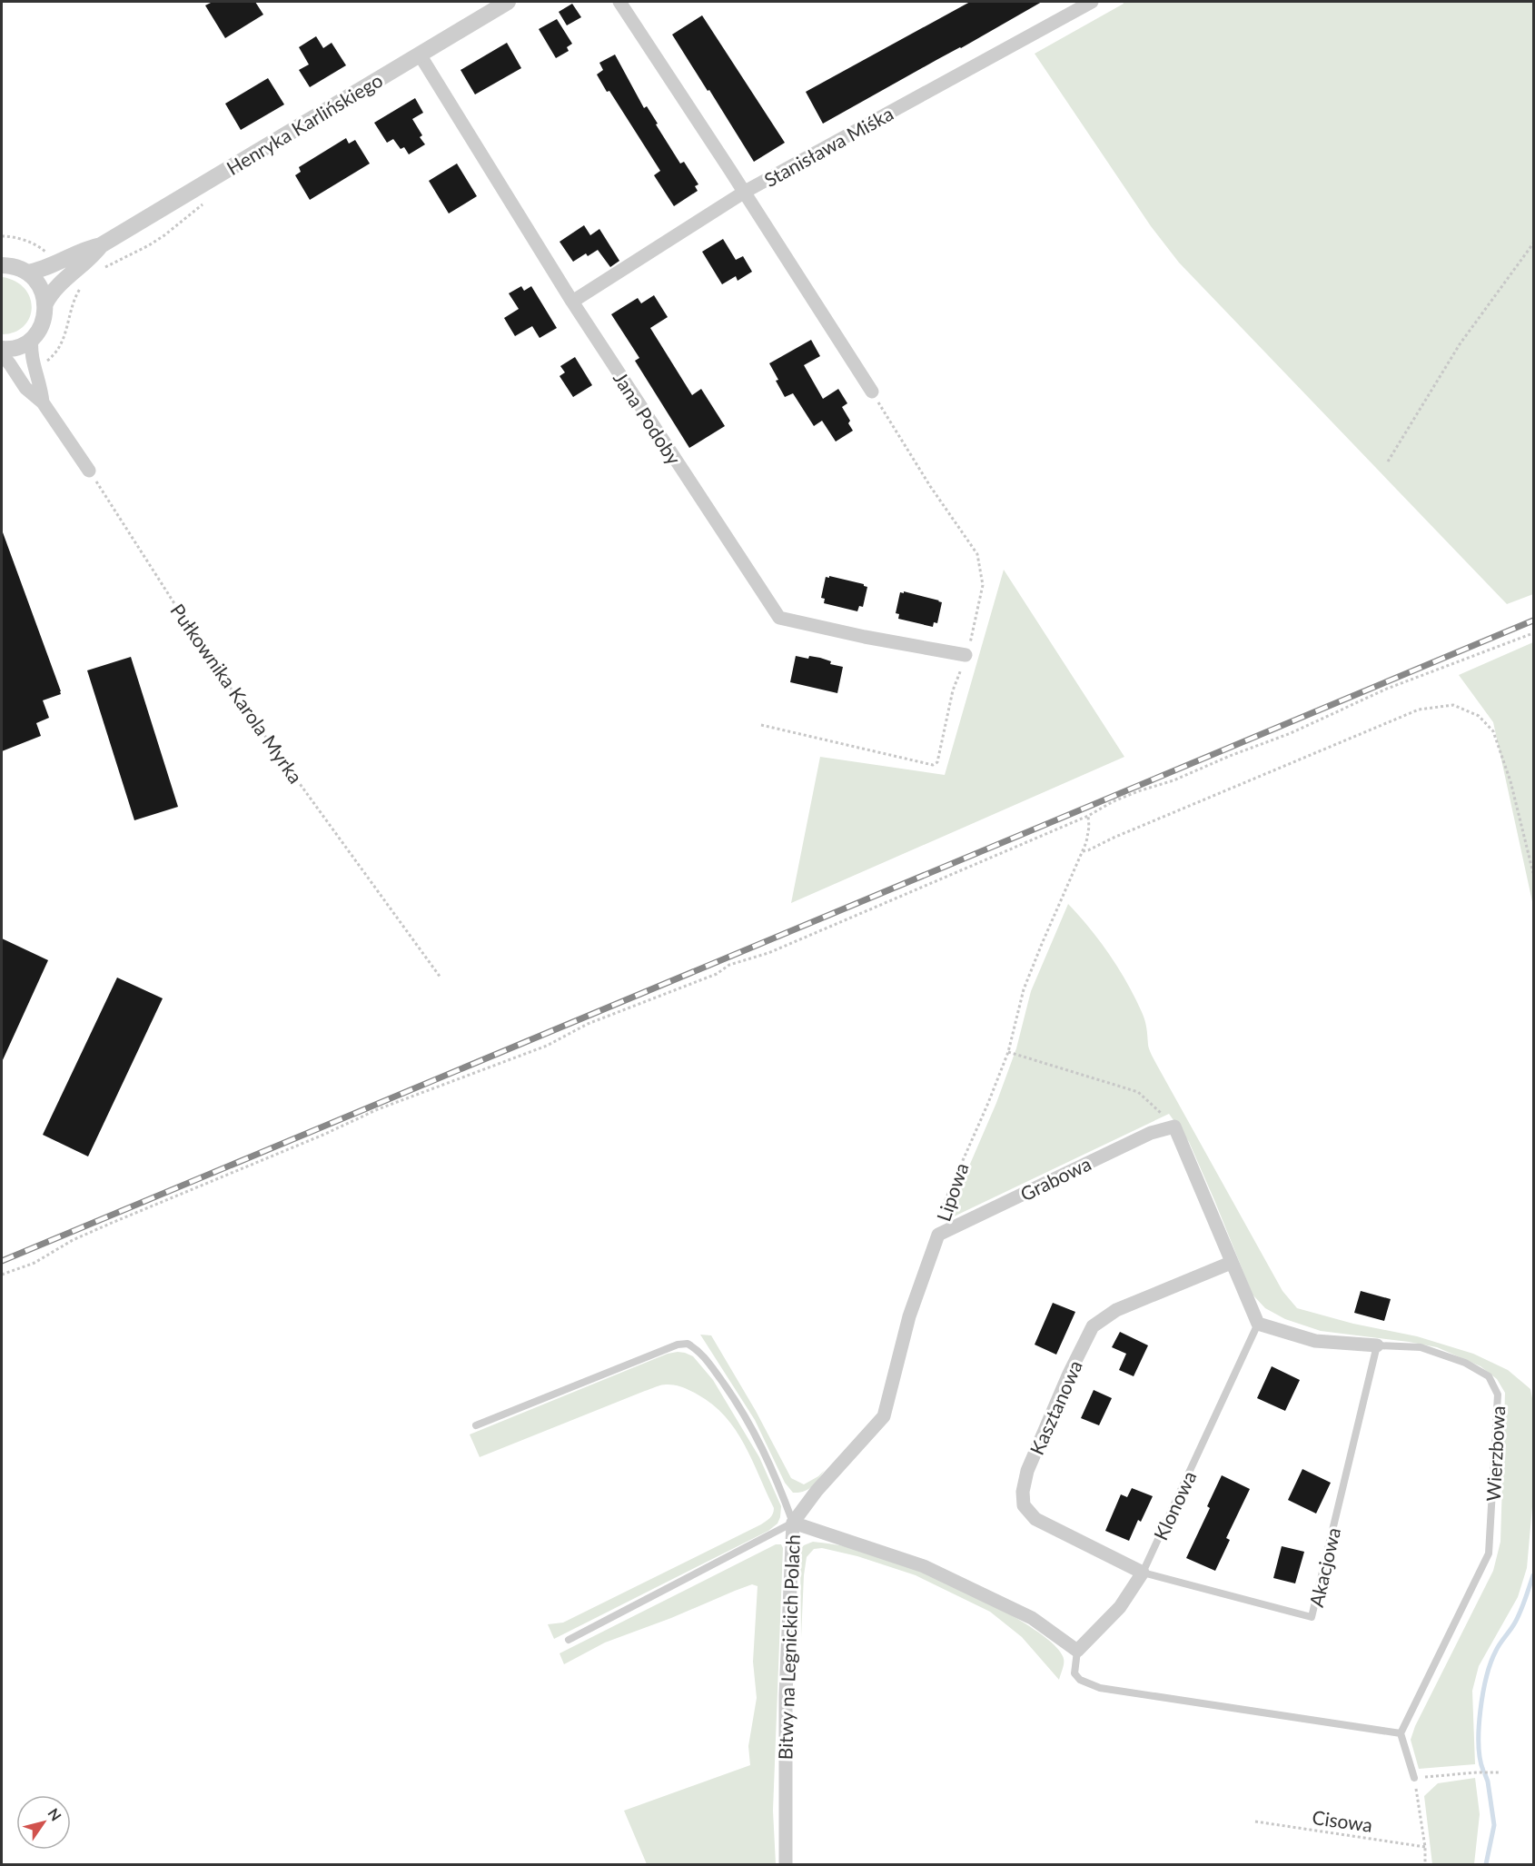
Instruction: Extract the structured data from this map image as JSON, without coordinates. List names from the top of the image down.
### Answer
{
  "streets": {
    "street": [
      "Henryka Karlińskiego",
      "Stanisława Miśka",
      "Jana Podoby",
      "Grabowa",
      "Lipowa",
      "Kasztanowa",
      "Wierzbowa",
      "Klonowa",
      "Bitwy na Legnickich Polach"
    ],
    "lane": ["Akacjowa"],
    "path": ["Pułkownika Karola Myrka", "Cisowa"]
  },
  "crossings": [
    ["Henryka Karlińskiego", "Jana Podoby"],
    ["Stanisława Miśka", "Jana Podoby"],
    ["Grabowa", "Lipowa"],
    ["Lipowa", "Bitwy na Legnickich Polach"],
    ["Kasztanowa", "Klonowa"],
    ["Kasztanowa", "Akacjowa"],
    ["Wierzbowa", "Klonowa"],
    ["Wierzbowa", "Akacjowa"],
    ["Klonowa", "Akacjowa"]
  ],
  "north": "top right"
}
